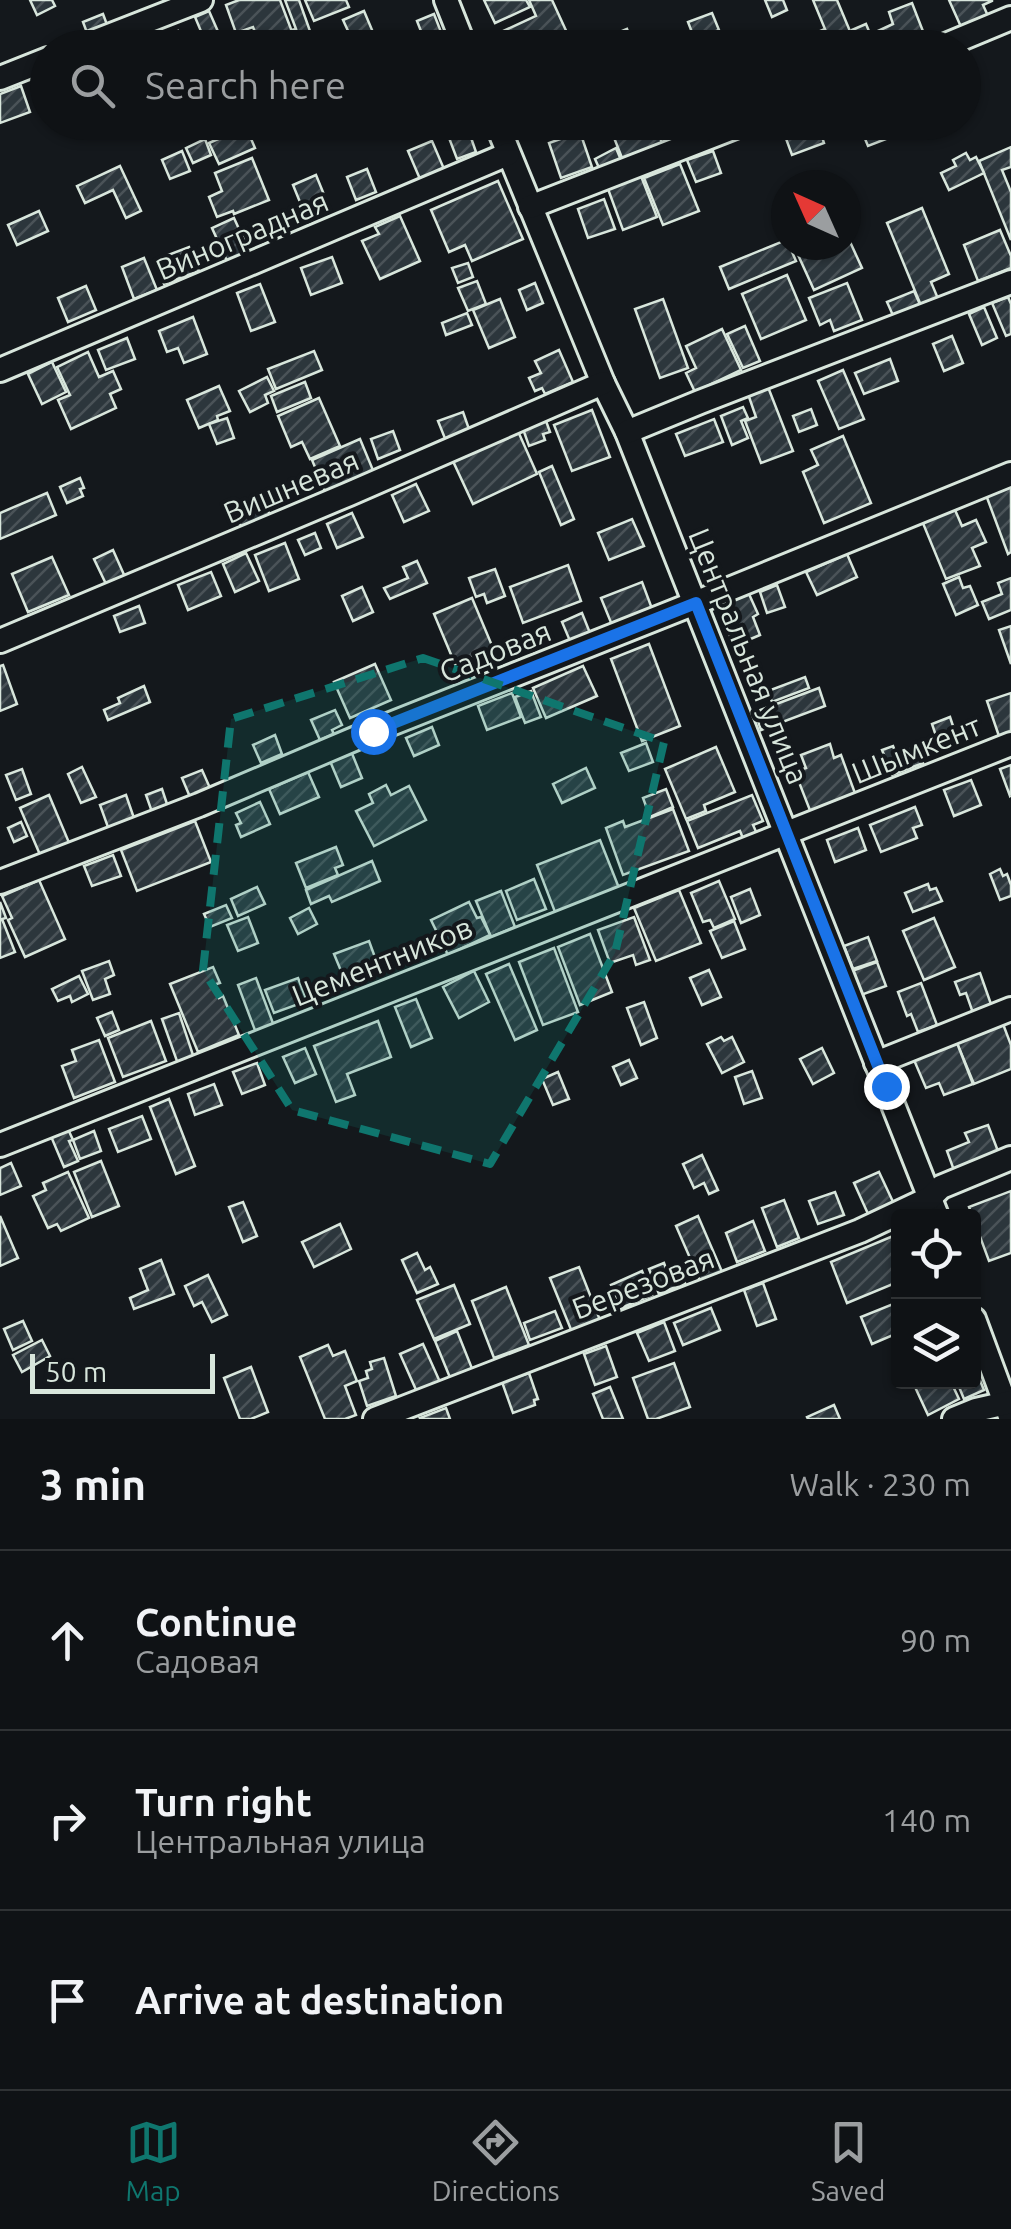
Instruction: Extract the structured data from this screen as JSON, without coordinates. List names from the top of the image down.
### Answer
{
  "streets": {
    "street": [
      "Виноградная",
      "Вишневая",
      "Садовая",
      "Центральная улица",
      "Шымкент",
      "Цементников",
      "Березовая"
    ]
  },
  "crossings": [
    ["Виноградная", "Центральная улица"],
    ["Вишневая", "Центральная улица"],
    ["Садовая", "Центральная улица"],
    ["Центральная улица", "Шымкент"],
    ["Центральная улица", "Цементников"],
    ["Центральная улица", "Березовая"],
    ["Шымкент", "Цементников"]
  ],
  "scale_bar": "50 m",
  "north": "top left",
  "page": {
    "search": "Search here",
    "scale": "50 m",
    "heading": ["3 min", "Walk · 230 m"],
    "list": [
      ["Continue", "Садовая", "90 m"],
      ["Turn right", "Центральная улица", "140 m"],
      "Arrive at destination"
    ],
    "nav": ["Map", "Directions", "Saved"]
  }
}
